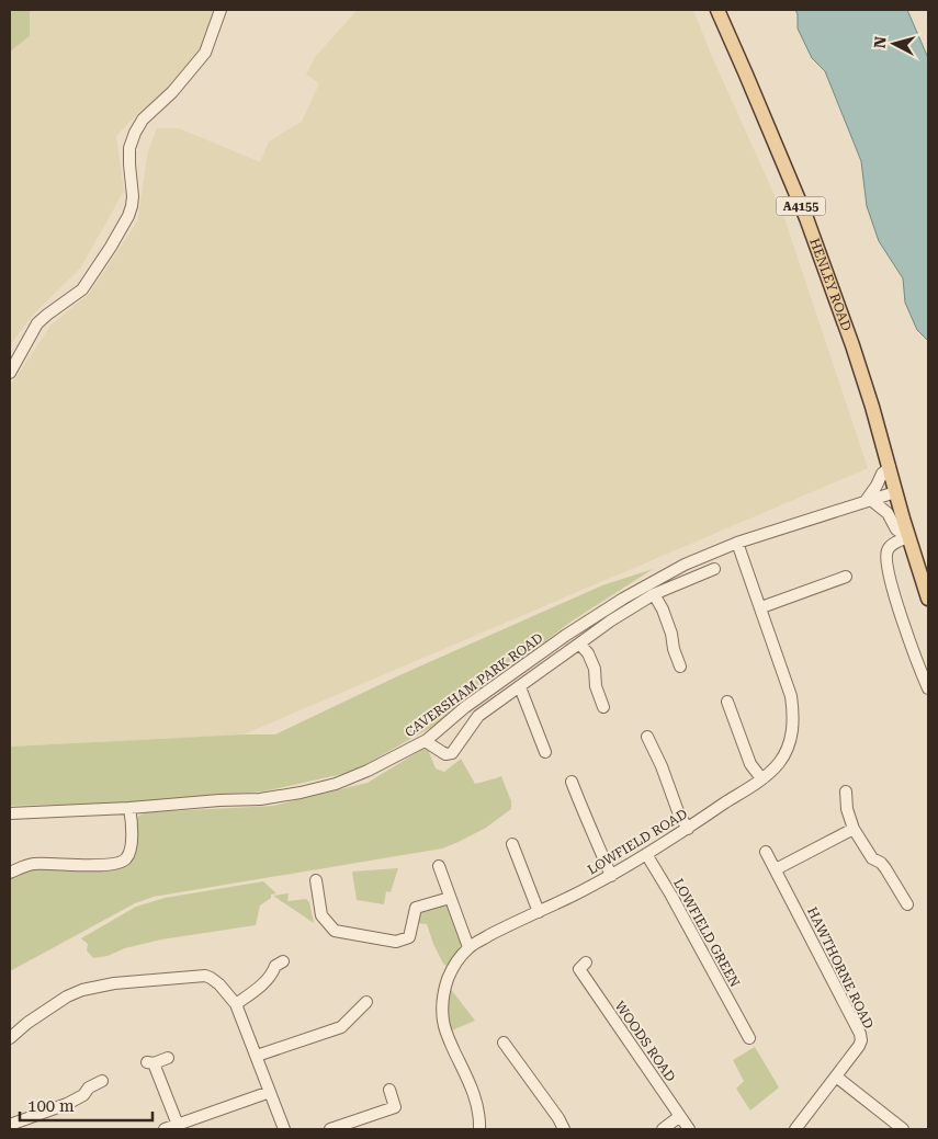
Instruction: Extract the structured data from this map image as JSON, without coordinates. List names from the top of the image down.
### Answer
{
  "streets": {
    "main road": ["A4155", "HENLEY ROAD"],
    "street": [
      "CAVERSHAM PARK ROAD",
      "LOWFIELD ROAD",
      "LOWFIELD GREEN",
      "HAWTHORNE ROAD",
      "WOODS ROAD"
    ]
  },
  "crossings": [
    ["HENLEY ROAD", "CAVERSHAM PARK ROAD"],
    ["CAVERSHAM PARK ROAD", "LOWFIELD ROAD"],
    ["LOWFIELD ROAD", "LOWFIELD GREEN"]
  ],
  "scale_bar": "100 m",
  "north": "left"
}
